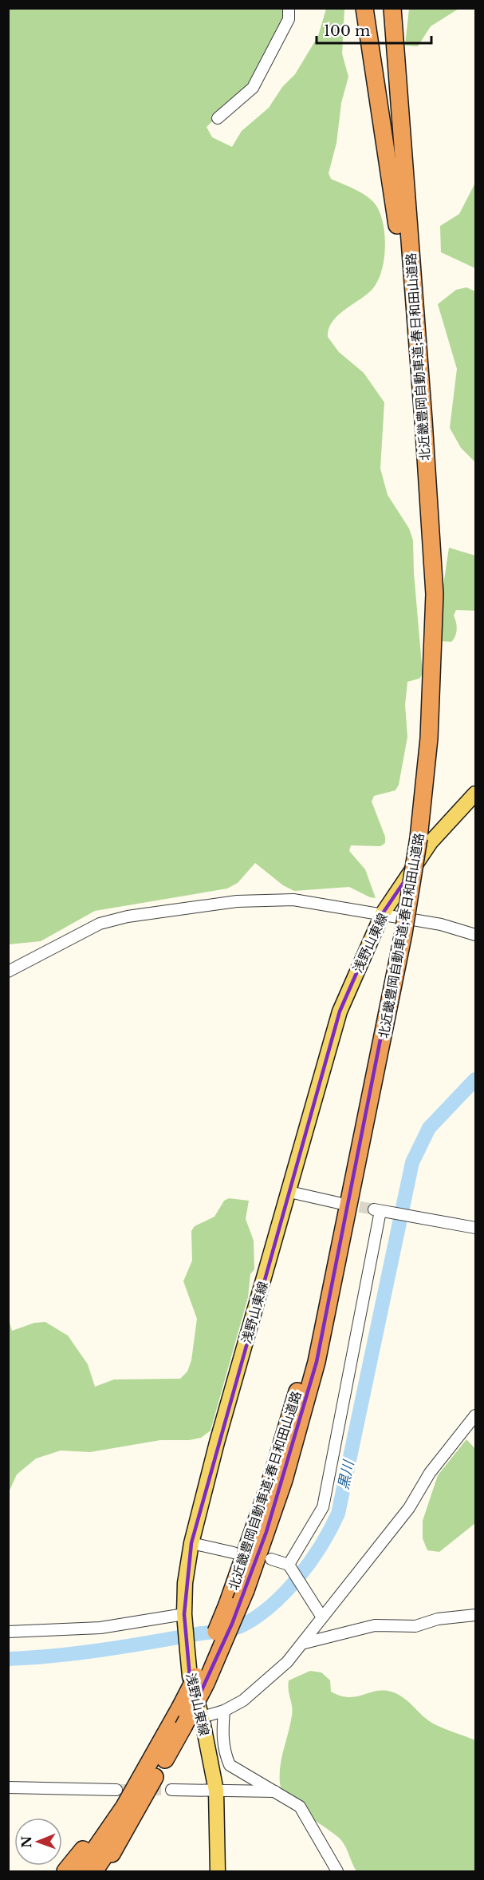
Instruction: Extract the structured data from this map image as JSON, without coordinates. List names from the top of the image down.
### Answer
{
  "streets": {
    "highway": ["北近畿豊岡自動車道;春日和田山道路"],
    "main road": ["浅野山東線"]
  },
  "water": ["黒川"],
  "scale_bar": "100 m",
  "north": "left"
}
